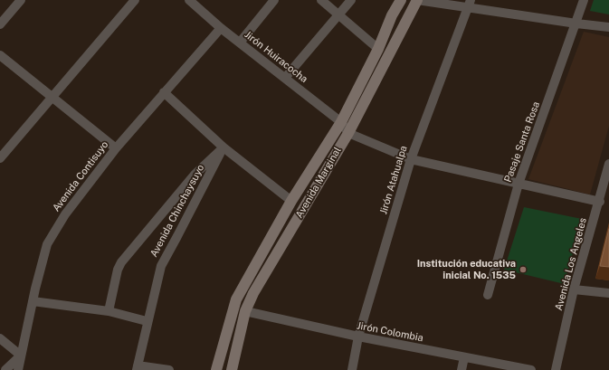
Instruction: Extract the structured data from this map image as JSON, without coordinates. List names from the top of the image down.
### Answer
{
  "streets": {
    "main road": ["Avenida Marginal"],
    "street": [
      "Jirón Huiracocha",
      "Pasaje Santa Rosa",
      "Avenida Contisuyo",
      "Jirón Atahualpa",
      "Avenida Chinchaysuyo",
      "Avenida Los Angeles",
      "Jirón Colombia"
    ]
  },
  "crossings": [
    ["Jirón Huiracocha", "Avenida Contisuyo"],
    ["Jirón Huiracocha", "Avenida Marginal"],
    ["Jirón Atahualpa", "Jirón Colombia"],
    ["Avenida Marginal", "Jirón Colombia"]
  ],
  "places": ["Institución educativa inicial No. 1535"]
}
